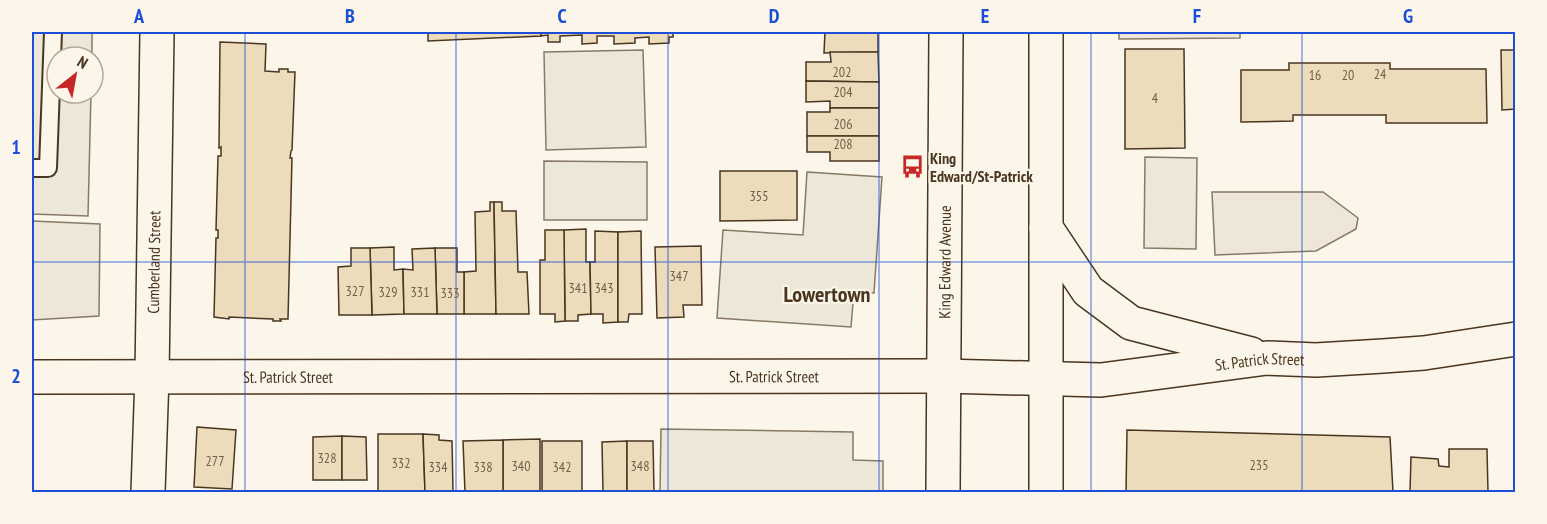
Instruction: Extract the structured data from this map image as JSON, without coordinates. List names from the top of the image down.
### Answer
{
  "streets": {
    "main road": ["Cumberland Street", "King Edward Avenue", "St. Patrick Street"]
  },
  "crossings": [
    ["Cumberland Street", "St. Patrick Street"],
    ["King Edward Avenue", "St. Patrick Street"]
  ],
  "districts": ["Lowertown"],
  "places": {
    "bus stop": ["King Edward/St-Patrick"]
  },
  "house_numbers": [
    "202",
    "24",
    "16",
    "20",
    "204",
    "4",
    "206",
    "208",
    "355",
    "347",
    "341",
    "343",
    "327",
    "329",
    "331",
    "333",
    "328",
    "277",
    "332",
    "235",
    "340",
    "348",
    "334",
    "338",
    "342"
  ],
  "north": "top right",
  "grid": {
    "columns": [
      "A",
      "B",
      "C",
      "D",
      "E",
      "F",
      "G"
    ],
    "rows": ["1", "2"]
  }
}
